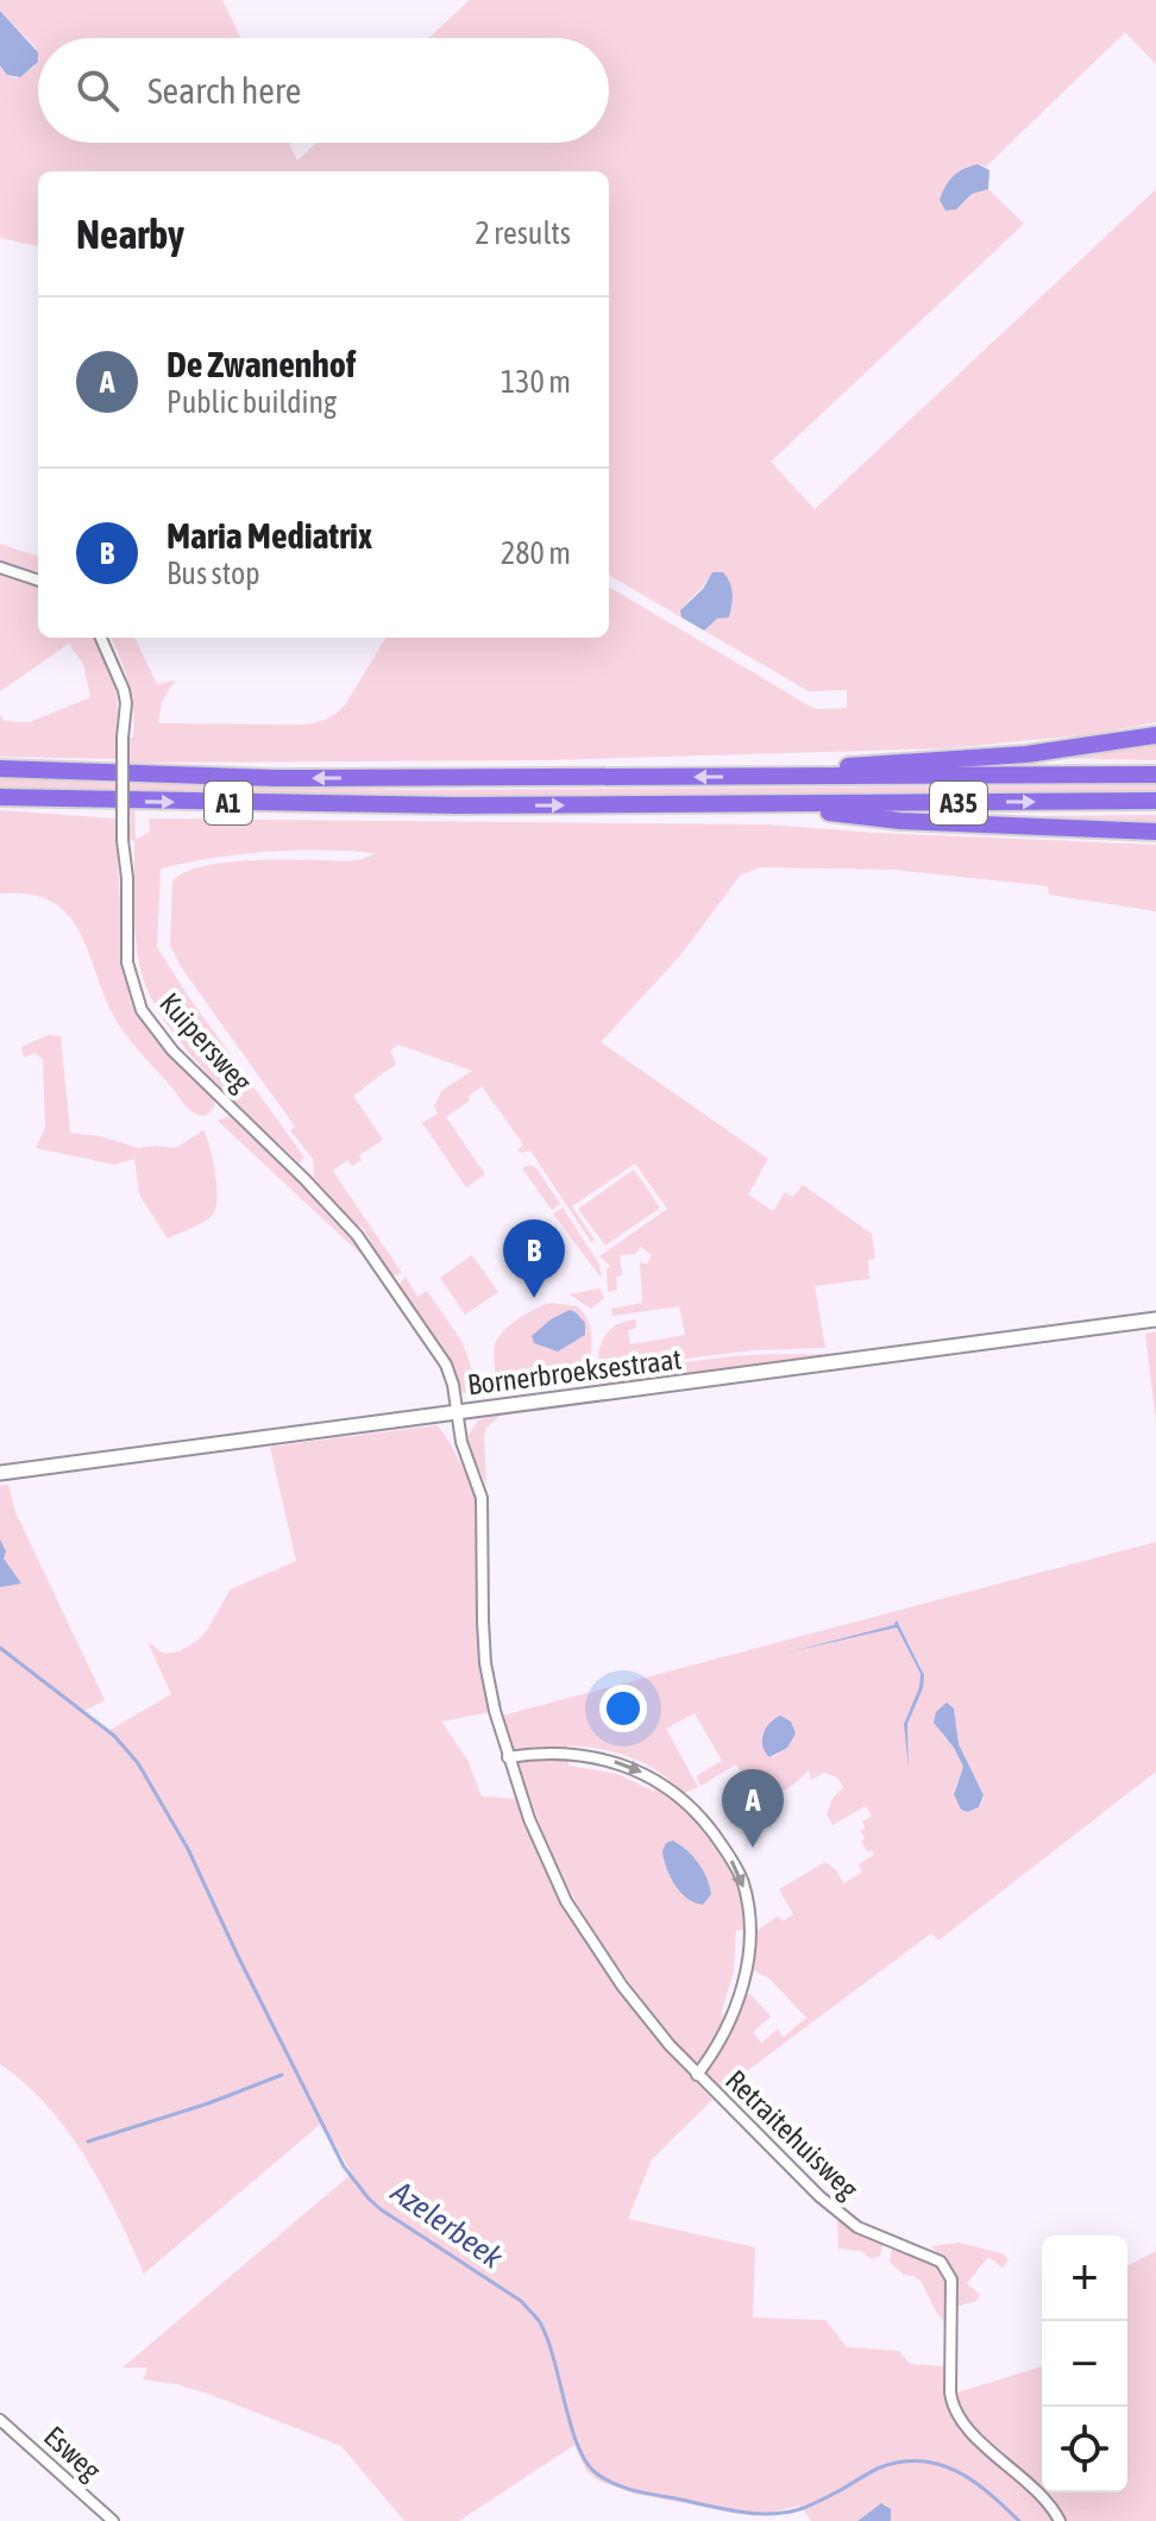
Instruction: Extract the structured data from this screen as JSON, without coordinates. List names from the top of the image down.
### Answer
{
  "streets": {
    "highway": ["A1", "A35"],
    "main road": ["Bornerbroeksestraat"],
    "street": ["Kuipersweg", "Retraitehuisweg", "Esweg"]
  },
  "crossings": [
    ["A1", "A35"],
    ["Kuipersweg", "Bornerbroeksestraat"],
    ["Kuipersweg", "Retraitehuisweg"],
    ["Bornerbroeksestraat", "Retraitehuisweg"]
  ],
  "water": ["Azelerbeek"],
  "page": {
    "search": "Search here",
    "heading": ["Nearby", "2 results"],
    "list": [
      {
        "mark": "A",
        "name": "De Zwanenhof",
        "note": "Public building",
        "value": "130 m"
      },
      {
        "mark": "B",
        "name": "Maria Mediatrix",
        "note": "Bus stop",
        "value": "280 m"
      }
    ],
    "pins": ["B", "A"],
    "map_buttons": ["+", "−"]
  }
}
